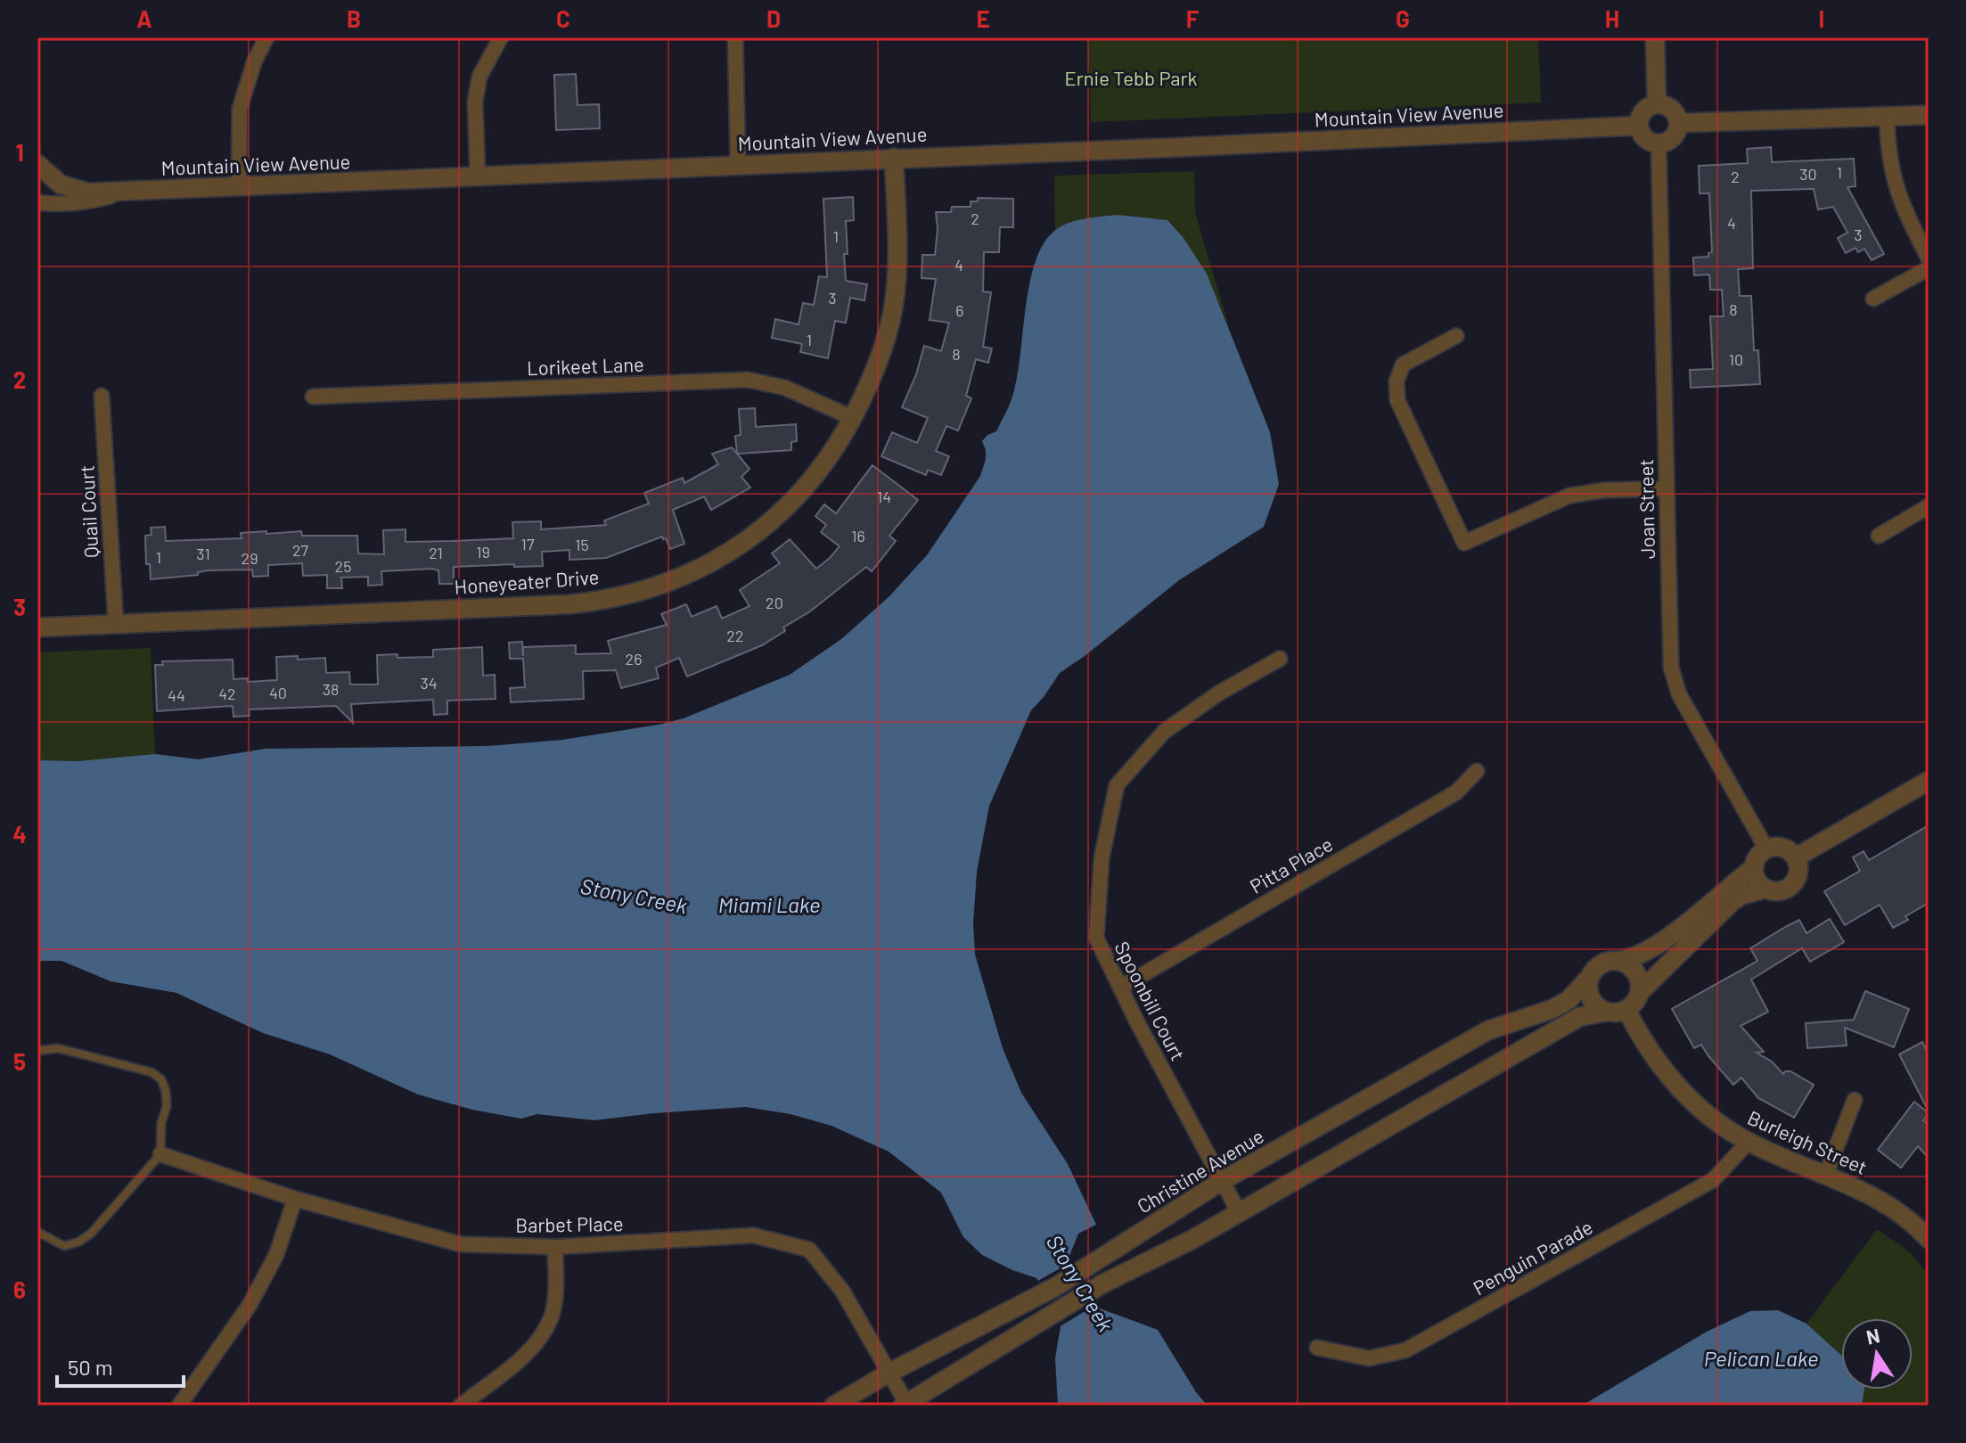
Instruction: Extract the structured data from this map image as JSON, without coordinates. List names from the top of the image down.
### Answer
{
  "streets": {
    "street": [
      "Mountain View Avenue",
      "Lorikeet Lane",
      "Joan Street",
      "Quail Court",
      "Honeyeater Drive",
      "Pitta Place",
      "Spoonbill Court",
      "Burleigh Street",
      "Christine Avenue",
      "Barbet Place",
      "Penguin Parade"
    ]
  },
  "crossings": [
    ["Mountain View Avenue", "Joan Street"],
    ["Mountain View Avenue", "Honeyeater Drive"],
    ["Lorikeet Lane", "Honeyeater Drive"],
    ["Quail Court", "Honeyeater Drive"],
    ["Pitta Place", "Spoonbill Court"],
    ["Spoonbill Court", "Christine Avenue"],
    ["Burleigh Street", "Christine Avenue"],
    ["Burleigh Street", "Penguin Parade"],
    ["Christine Avenue", "Barbet Place"]
  ],
  "water": ["Stony Creek", "Miami Lake", "Pelican Lake"],
  "parks": ["Ernie Tebb Park"],
  "house_numbers": [
    "1",
    "30",
    "2",
    "2",
    "4",
    "3",
    "1",
    "4",
    "3",
    "8",
    "6",
    "1",
    "8",
    "10",
    "14",
    "16",
    "17",
    "15",
    "27",
    "19",
    "21",
    "31",
    "1",
    "29",
    "25",
    "20",
    "22",
    "26",
    "34",
    "38",
    "40",
    "42",
    "44"
  ],
  "scale_bar": "50 m",
  "north": "top",
  "grid": {
    "columns": [
      "A",
      "B",
      "C",
      "D",
      "E",
      "F",
      "G",
      "H",
      "I"
    ],
    "rows": [
      "1",
      "2",
      "3",
      "4",
      "5",
      "6"
    ]
  }
}
